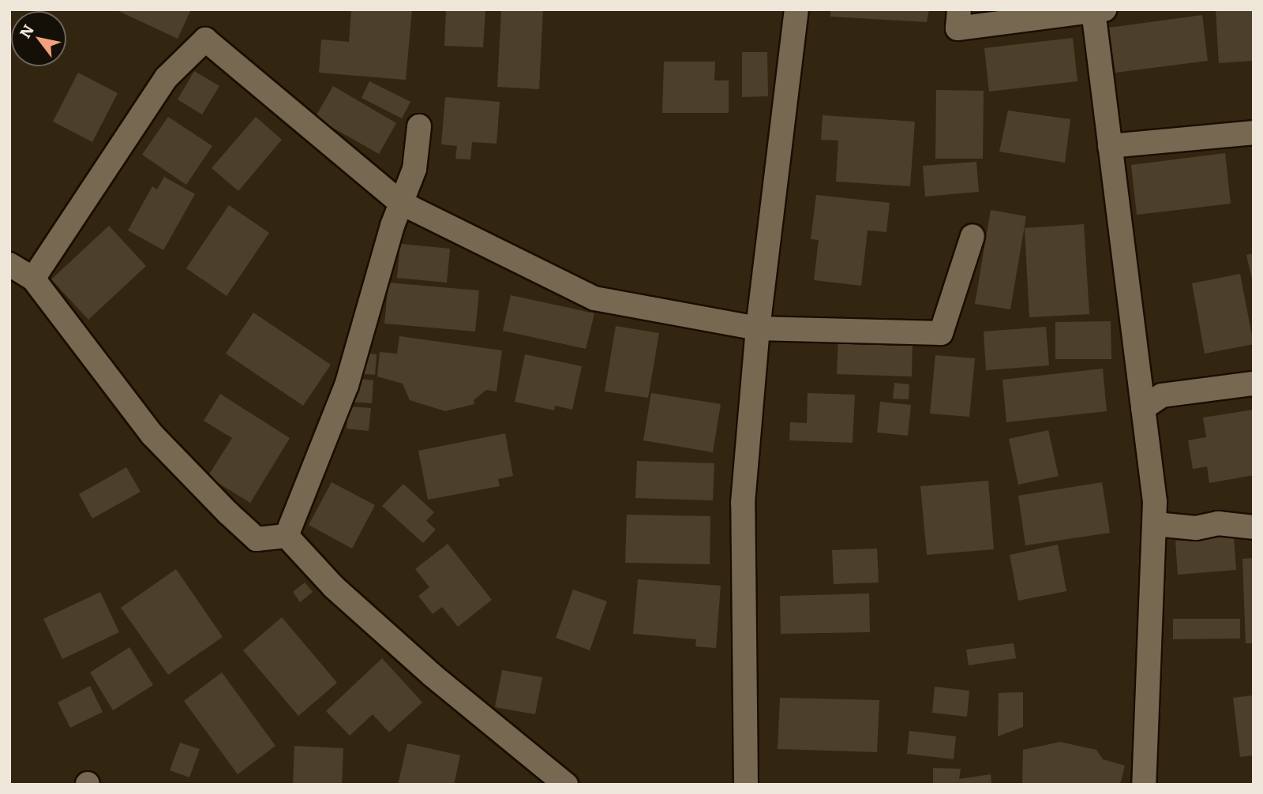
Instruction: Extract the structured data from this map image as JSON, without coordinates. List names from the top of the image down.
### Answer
{
  "north": "top left"
}
